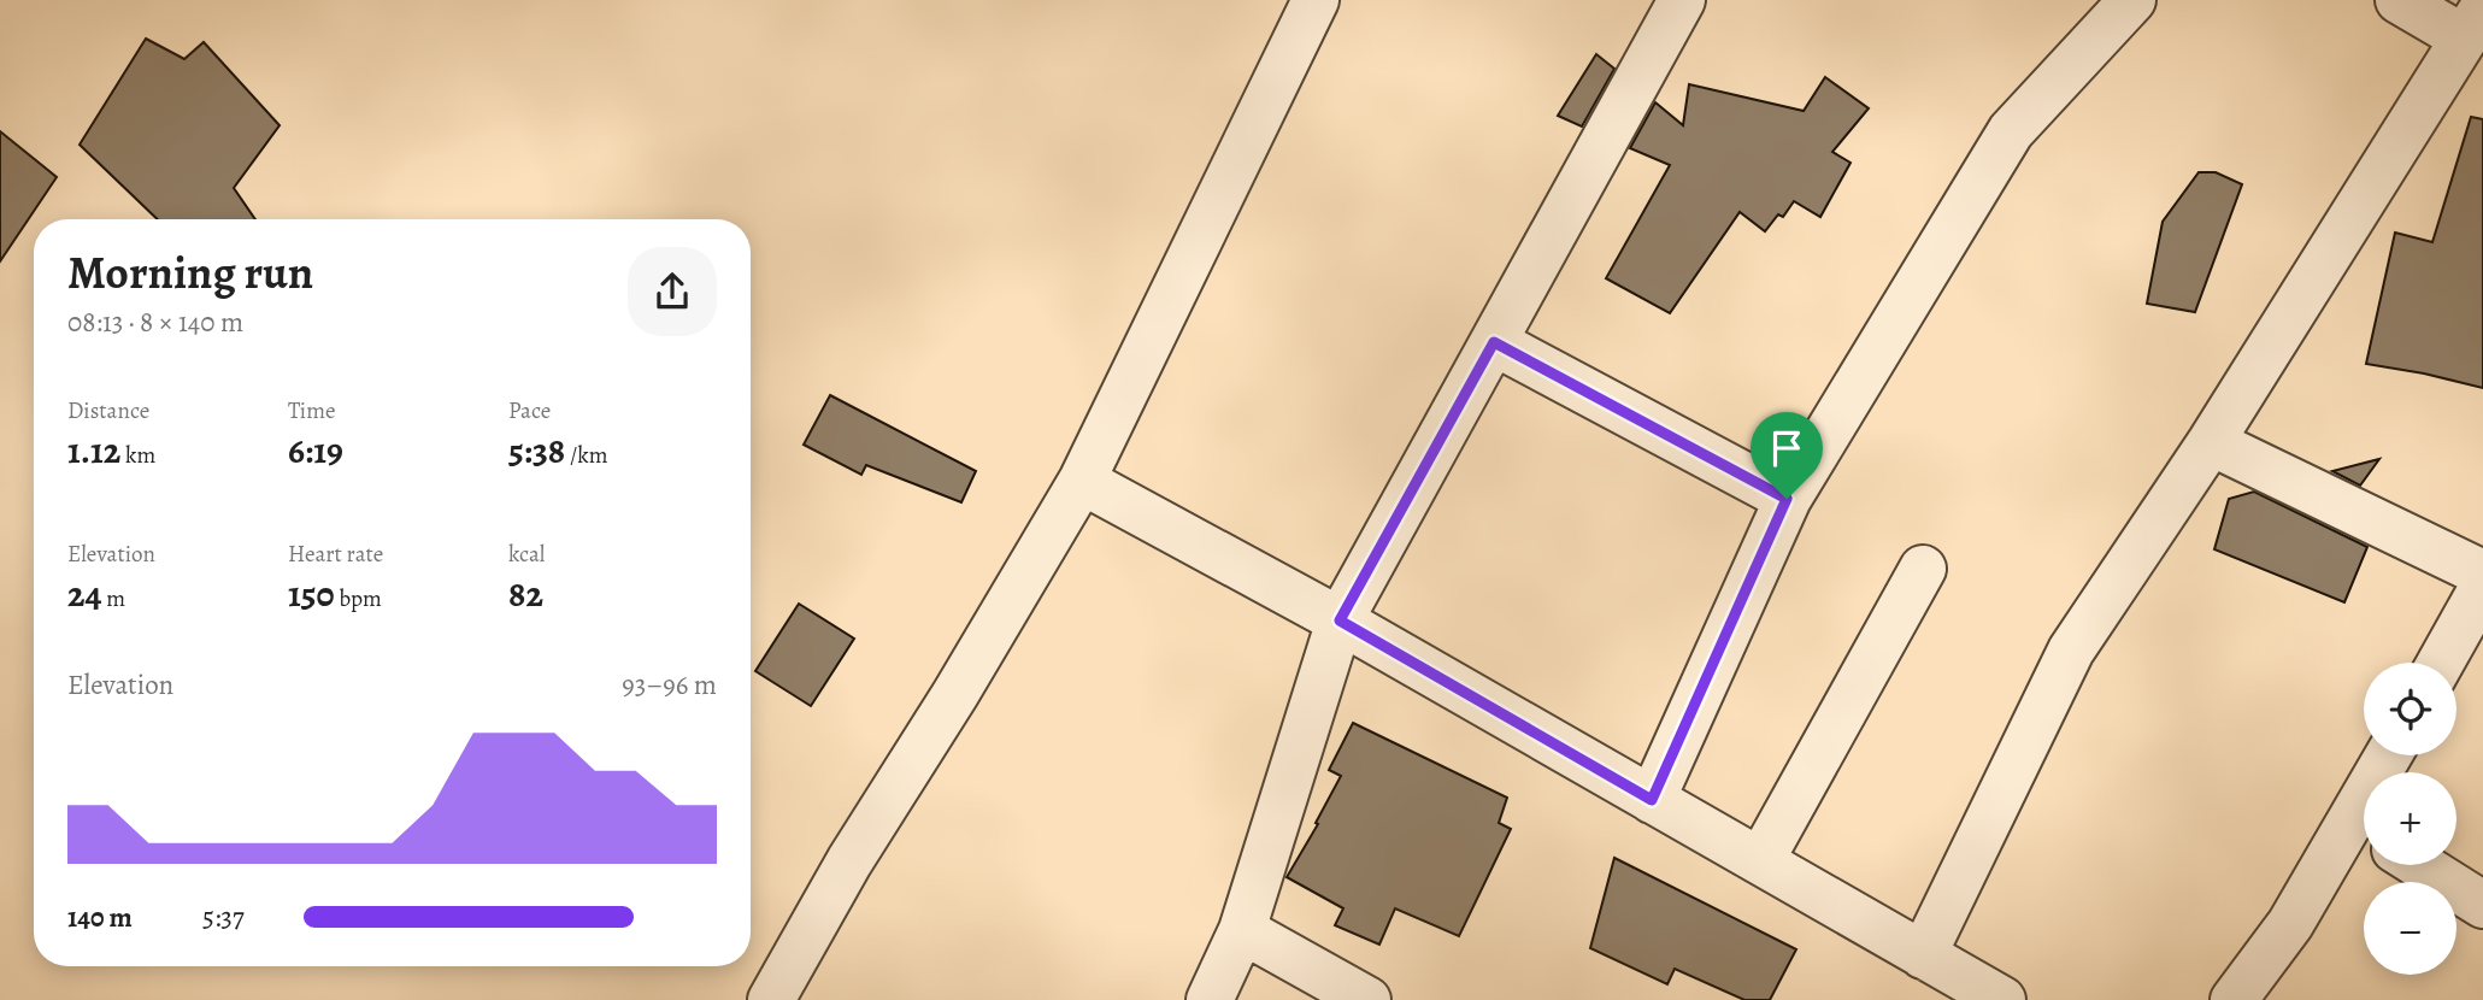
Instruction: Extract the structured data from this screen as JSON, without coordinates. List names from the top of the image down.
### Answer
{
  "page": {
    "heading": ["Morning run", "08:13 · 8 × 140 m"],
    "stats": [
      ["Distance", "1.12 km"],
      ["Time", "6:19"],
      ["Pace", "5:38 /km"],
      ["Elevation", "24 m"],
      ["Heart rate", "150 bpm"],
      ["kcal", "82"]
    ],
    "chart": ["Elevation", "93–96 m"],
    "map_buttons": ["+", "−"],
    "list": [
      {
        "name": "140 m",
        "note": "5:37"
      }
    ]
  }
}
